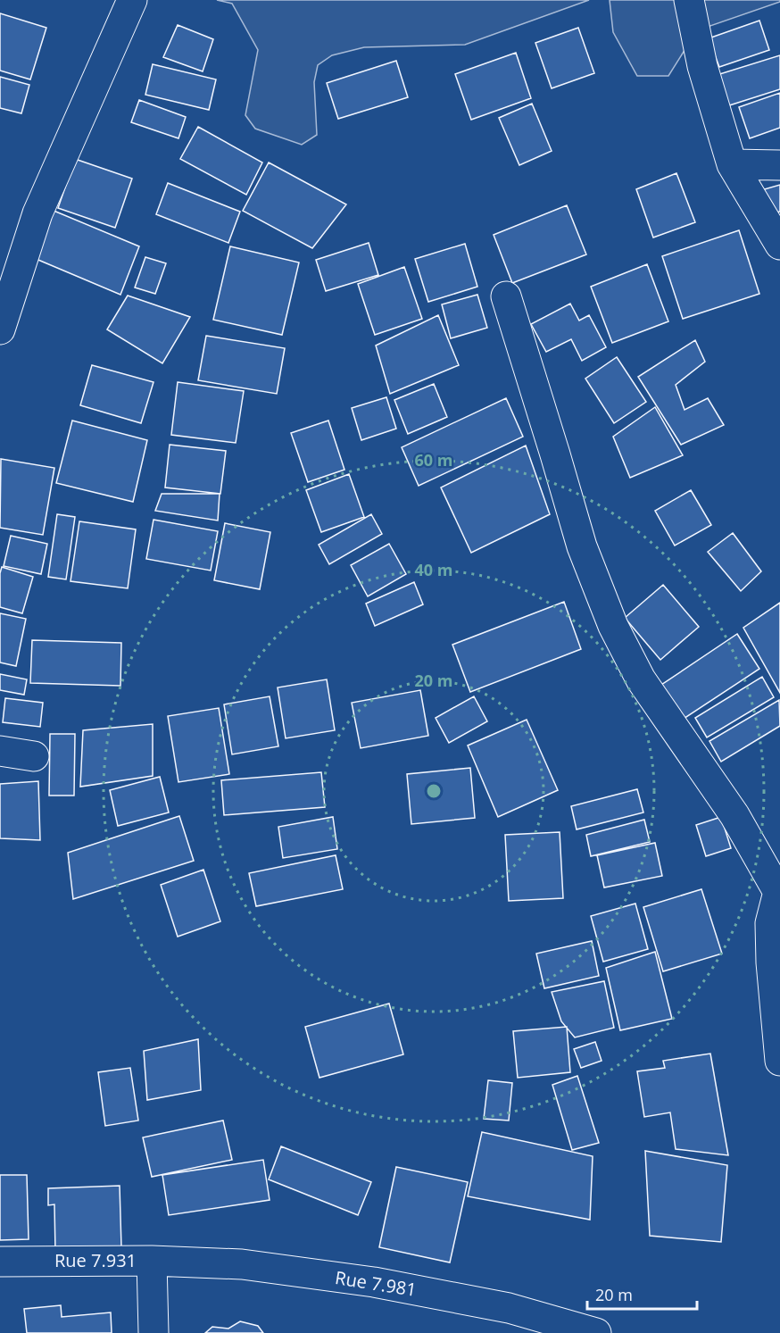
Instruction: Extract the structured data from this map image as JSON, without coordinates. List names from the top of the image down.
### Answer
{
  "streets": {
    "street": ["Rue 7.931", "Rue 7.981"]
  },
  "crossings": [
    ["Rue 7.931", "Rue 7.981"]
  ],
  "scale_bar": "20 m",
  "rings": ["60 m", "40 m", "20 m"]
}
